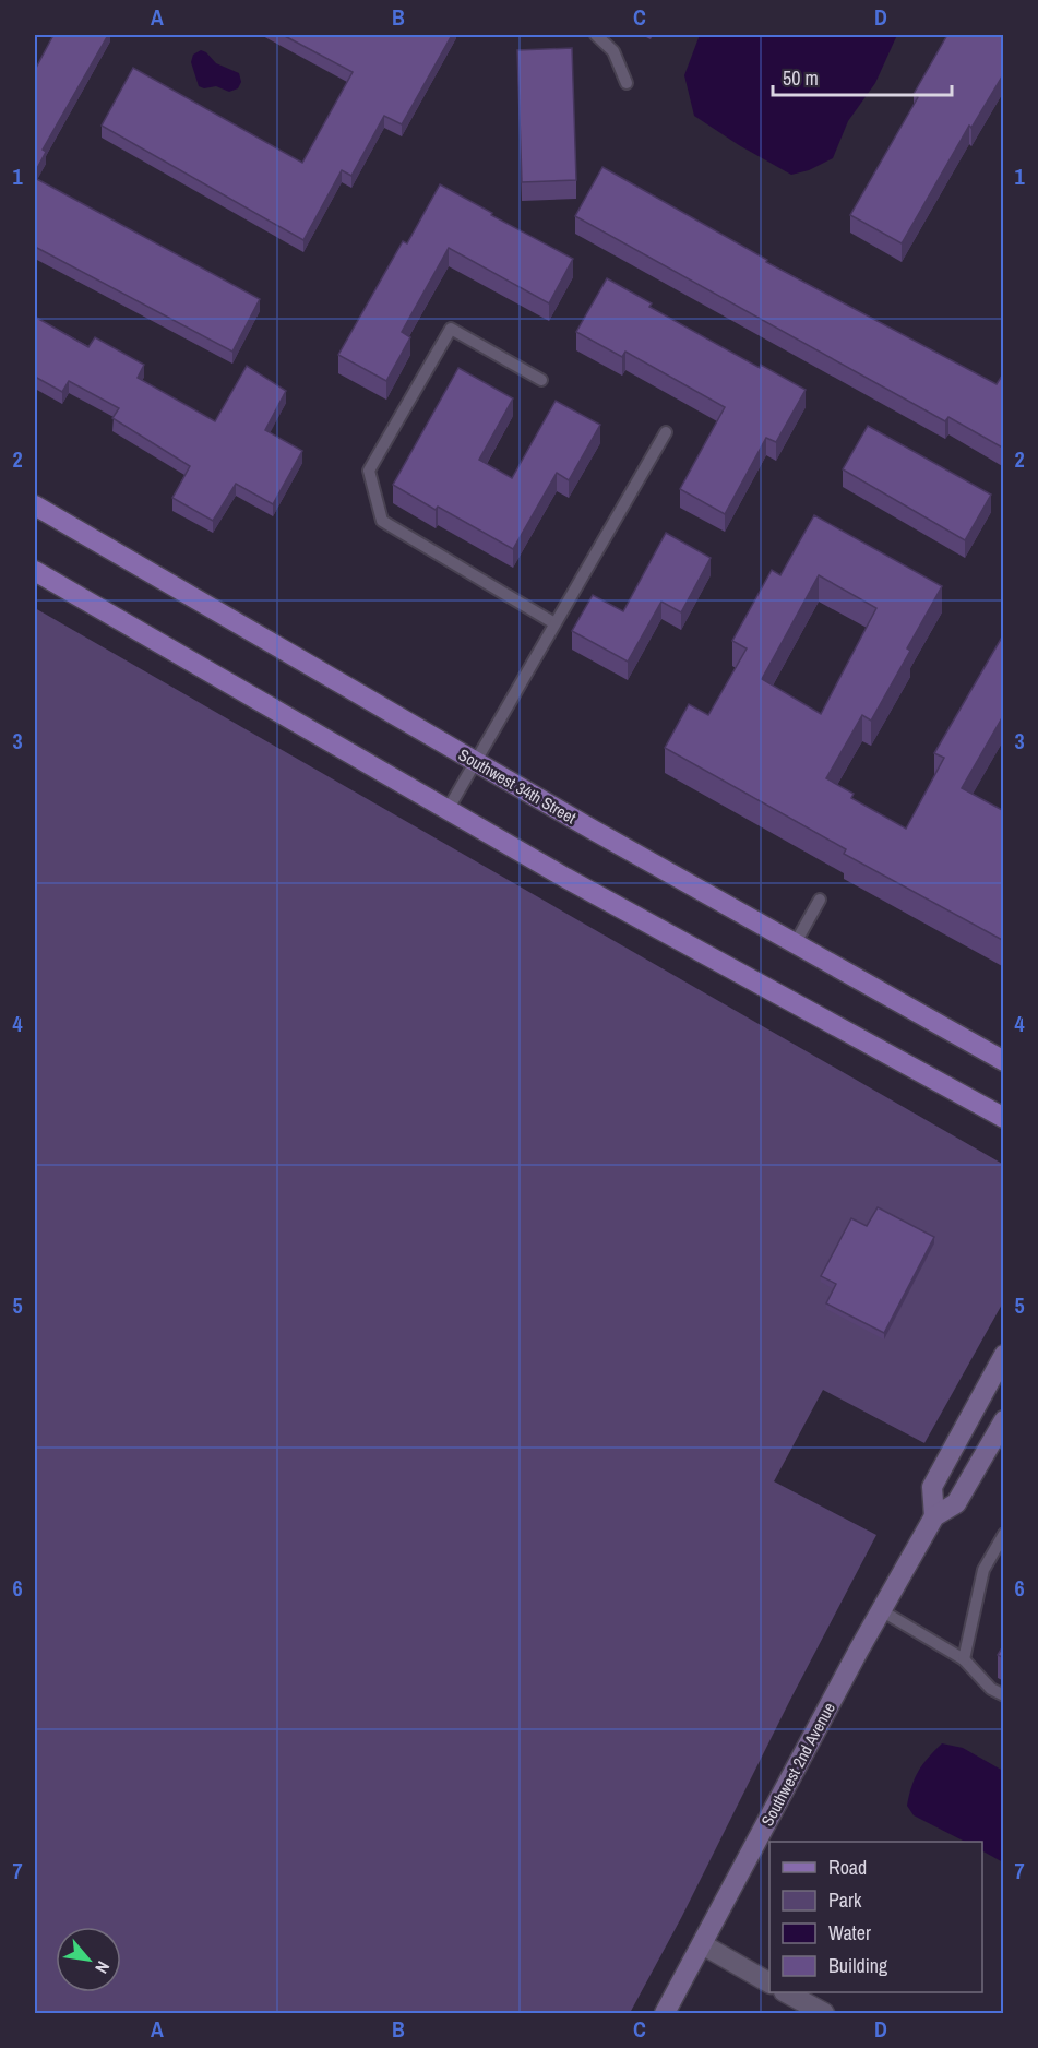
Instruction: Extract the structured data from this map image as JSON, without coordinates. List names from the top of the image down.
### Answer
{
  "streets": {
    "main road": ["Southwest 34th Street", "Southwest 2nd Avenue"]
  },
  "legend": [
    "Road",
    "Park",
    "Water",
    "Building"
  ],
  "scale_bar": "50 m",
  "north": "bottom right",
  "grid": {
    "columns": [
      "A",
      "B",
      "C",
      "D"
    ],
    "rows": [
      "1",
      "2",
      "3",
      "4",
      "5",
      "6",
      "7"
    ]
  }
}
